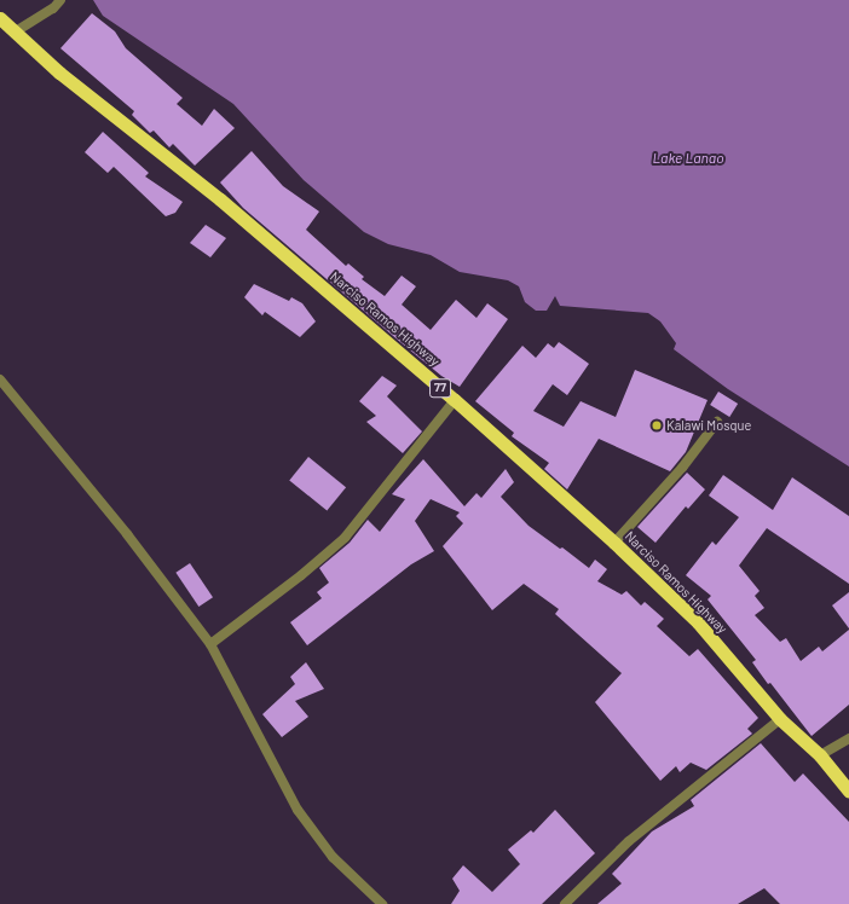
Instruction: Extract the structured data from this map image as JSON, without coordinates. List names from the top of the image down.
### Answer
{
  "streets": {
    "highway": ["Narciso Ramos Highway", "77"]
  },
  "water": ["Lake Lanao"],
  "places": ["Kalawi Mosque"]
}
